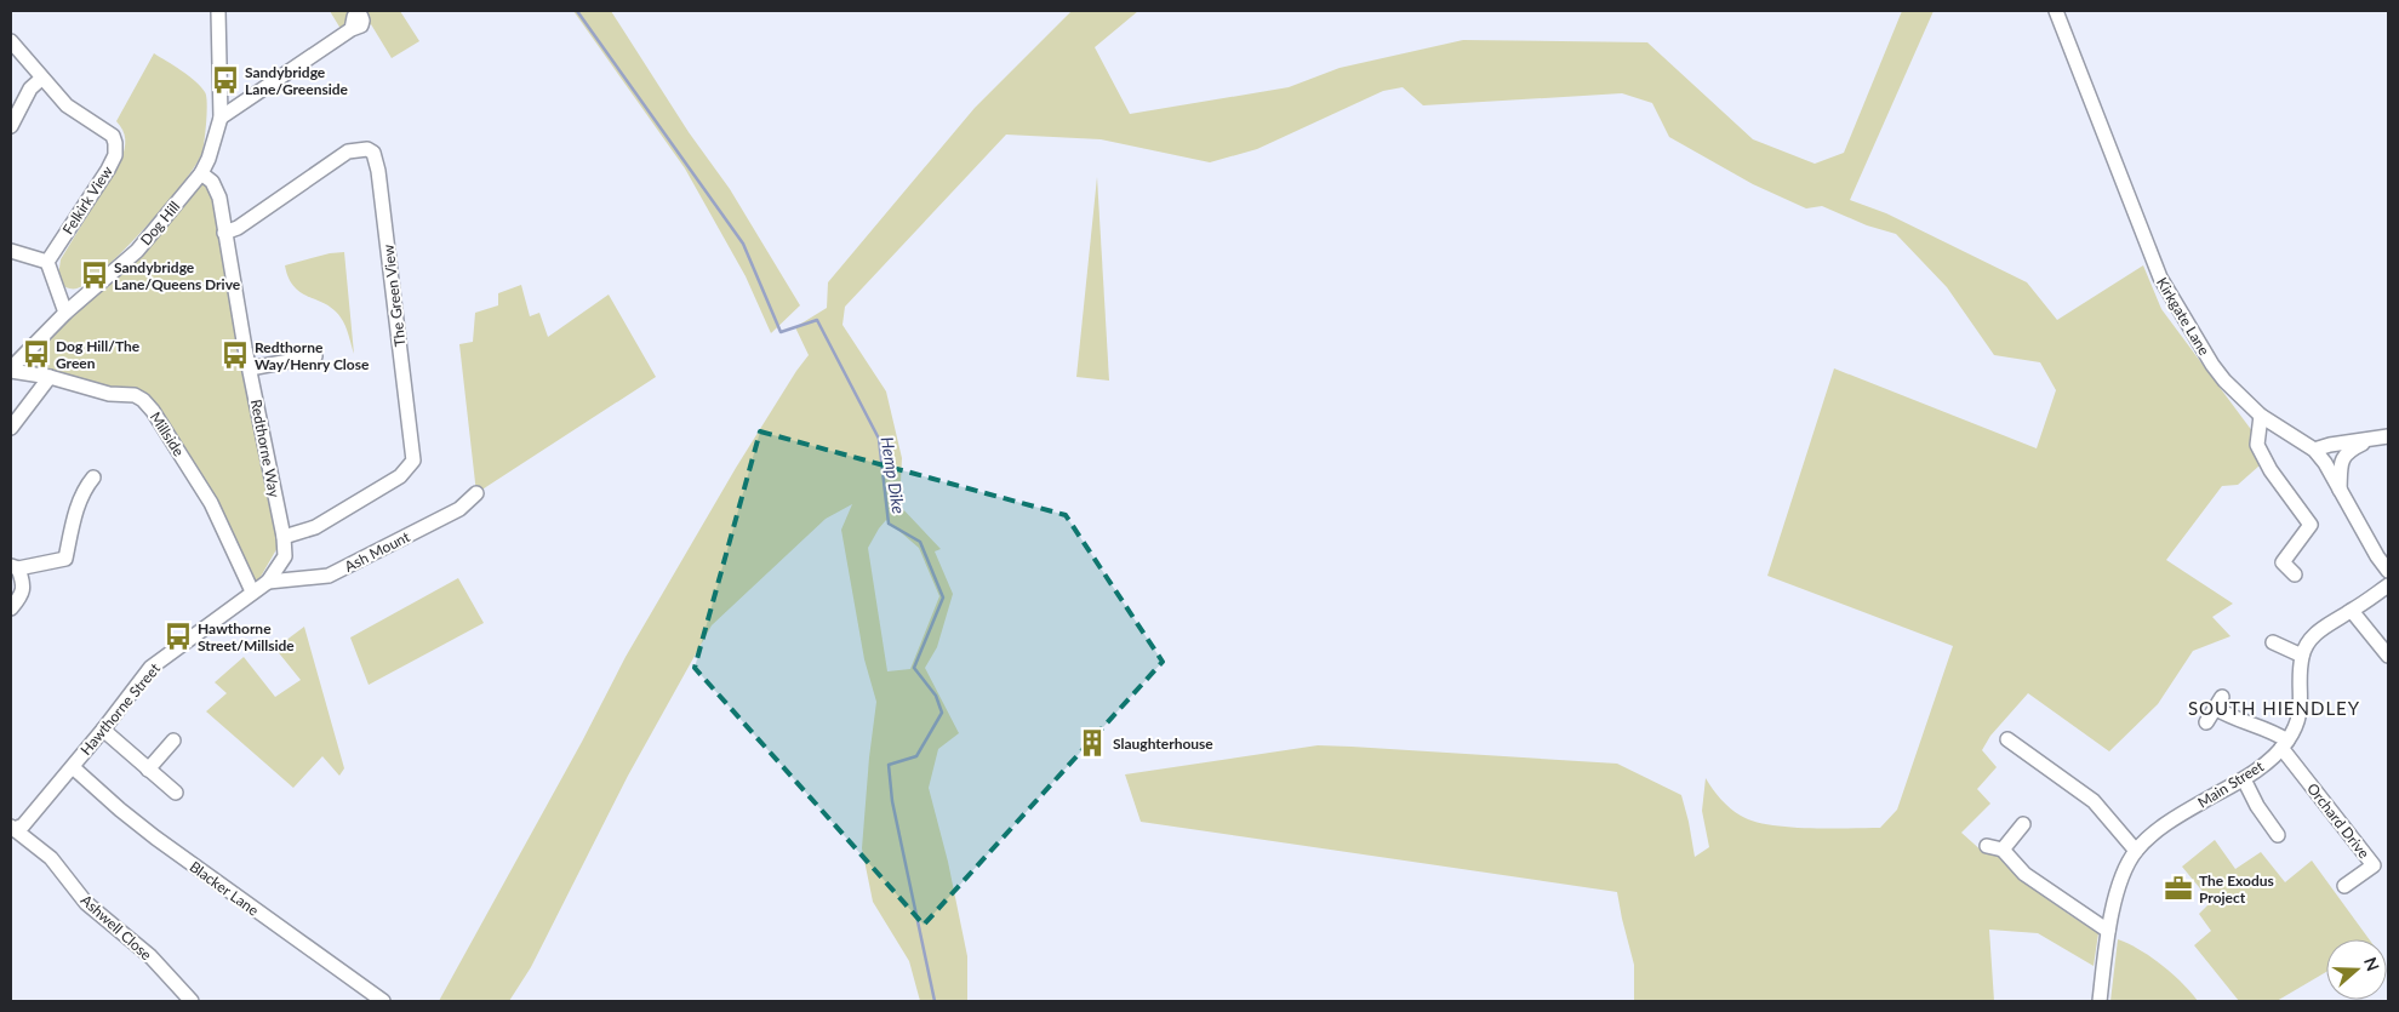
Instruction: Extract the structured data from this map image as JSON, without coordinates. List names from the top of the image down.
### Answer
{
  "streets": {
    "street": [
      "Felkirk View",
      "Dog Hill",
      "The Green View",
      "Kirkgate Lane",
      "Millside",
      "Redthorne Way",
      "Ash Mount",
      "Hawthorne Street",
      "Main Street",
      "Orchard Drive",
      "Blacker Lane",
      "Ashwell Close"
    ]
  },
  "crossings": [
    ["Dog Hill", "Millside"],
    ["Dog Hill", "Redthorne Way"],
    ["The Green View", "Redthorne Way"],
    ["Millside", "Hawthorne Street"],
    ["Redthorne Way", "Ash Mount"],
    ["Redthorne Way", "Hawthorne Street"],
    ["Ash Mount", "Hawthorne Street"],
    ["Hawthorne Street", "Blacker Lane"],
    ["Hawthorne Street", "Ashwell Close"],
    ["Main Street", "Orchard Drive"]
  ],
  "districts": ["SOUTH HIENDLEY"],
  "water": ["Hemp Dike"],
  "places": {
    "bus stop": [
      "Sandybridge Lane/Greenside",
      "Sandybridge Lane/Queens Drive",
      "Dog Hill/The Green",
      "Redthorne Way/Henry Close",
      "Hawthorne Street/Millside"
    ],
    "building": ["Slaughterhouse"],
    "office": ["The Exodus Project"]
  },
  "north": "right"
}
